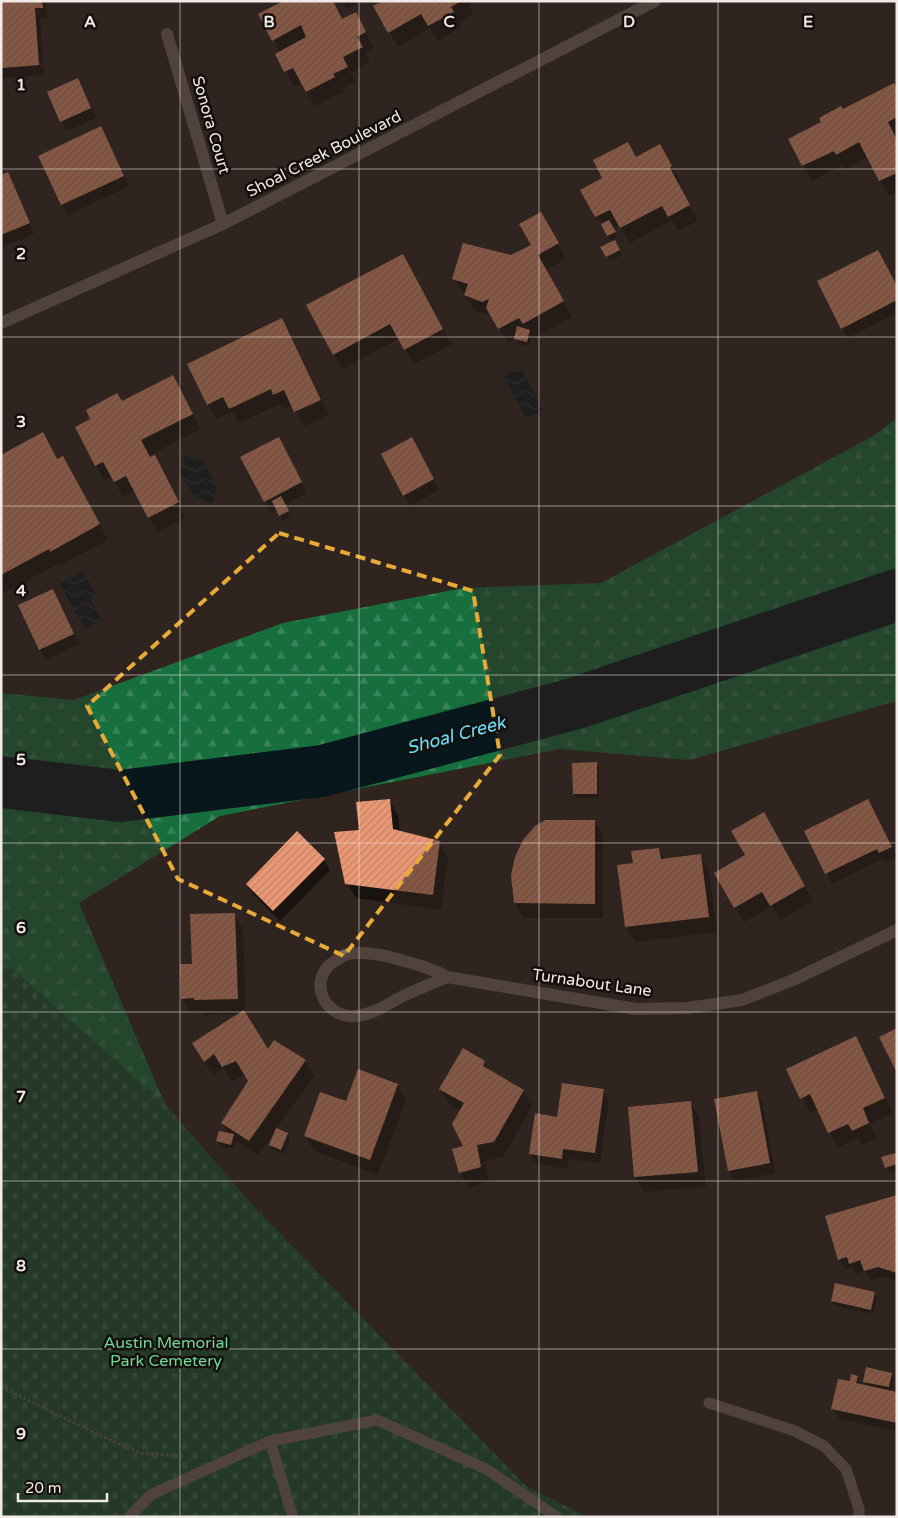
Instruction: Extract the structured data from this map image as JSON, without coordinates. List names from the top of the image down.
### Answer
{
  "streets": {
    "street": ["Sonora Court", "Shoal Creek Boulevard", "Turnabout Lane"]
  },
  "crossings": [
    ["Sonora Court", "Shoal Creek Boulevard"]
  ],
  "water": ["Shoal Creek"],
  "parks": ["Austin Memorial Park Cemetery"],
  "scale_bar": "20 m",
  "grid": {
    "columns": [
      "A",
      "B",
      "C",
      "D",
      "E"
    ],
    "rows": [
      "1",
      "2",
      "3",
      "4",
      "5",
      "6",
      "7",
      "8",
      "9"
    ]
  }
}
